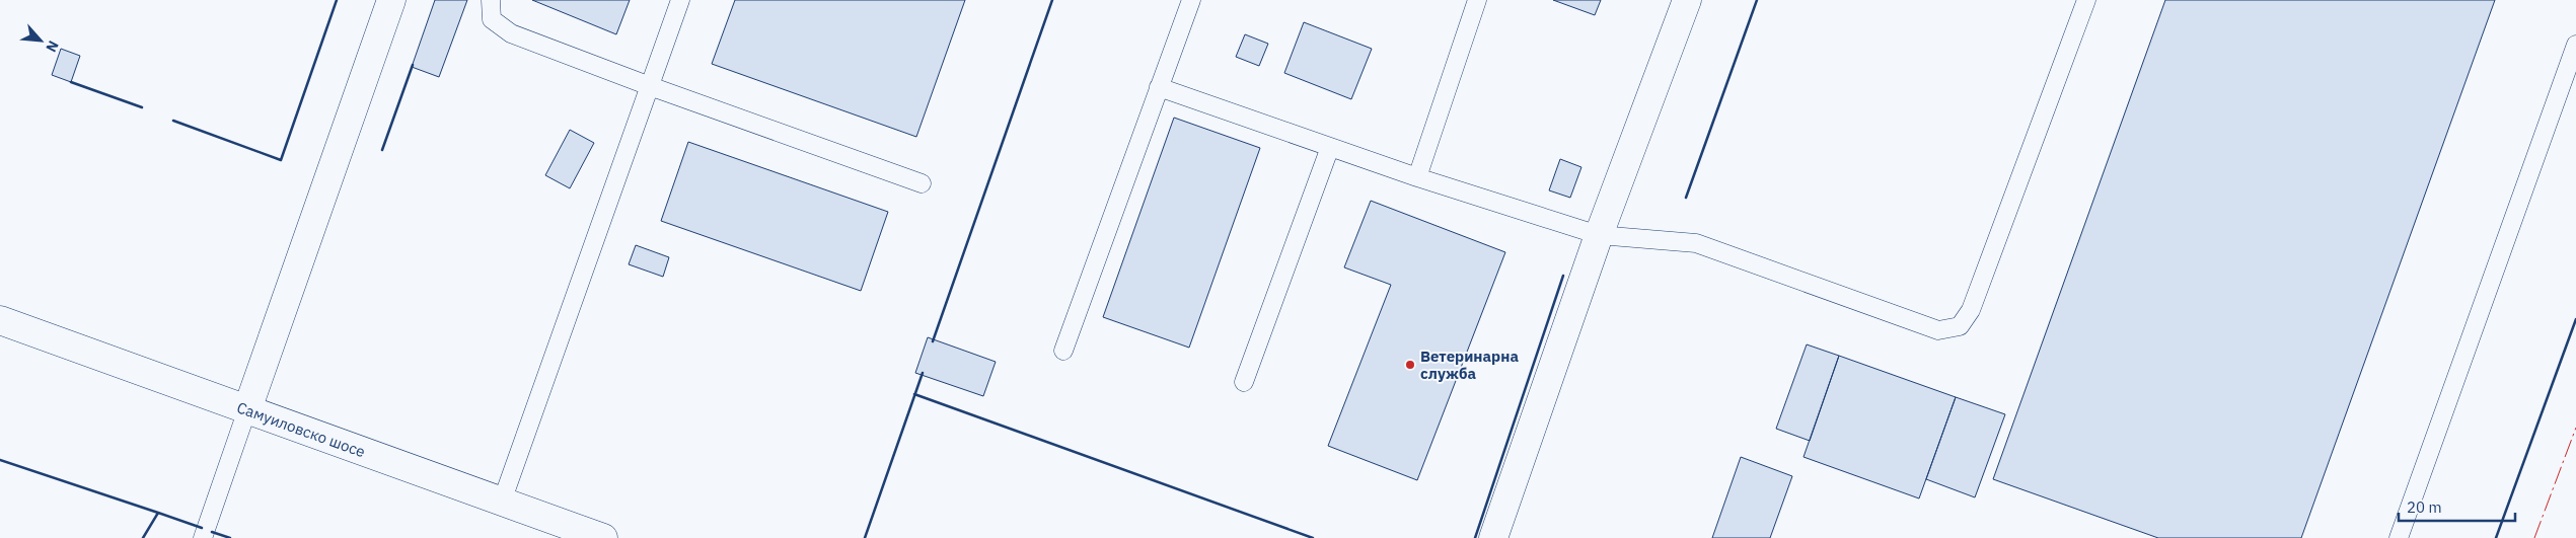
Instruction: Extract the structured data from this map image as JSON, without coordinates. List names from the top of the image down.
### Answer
{
  "streets": {
    "street": ["Самуиловско шосе"]
  },
  "places": ["Ветеринарна служба"],
  "scale_bar": "20 m",
  "north": "bottom right"
}
